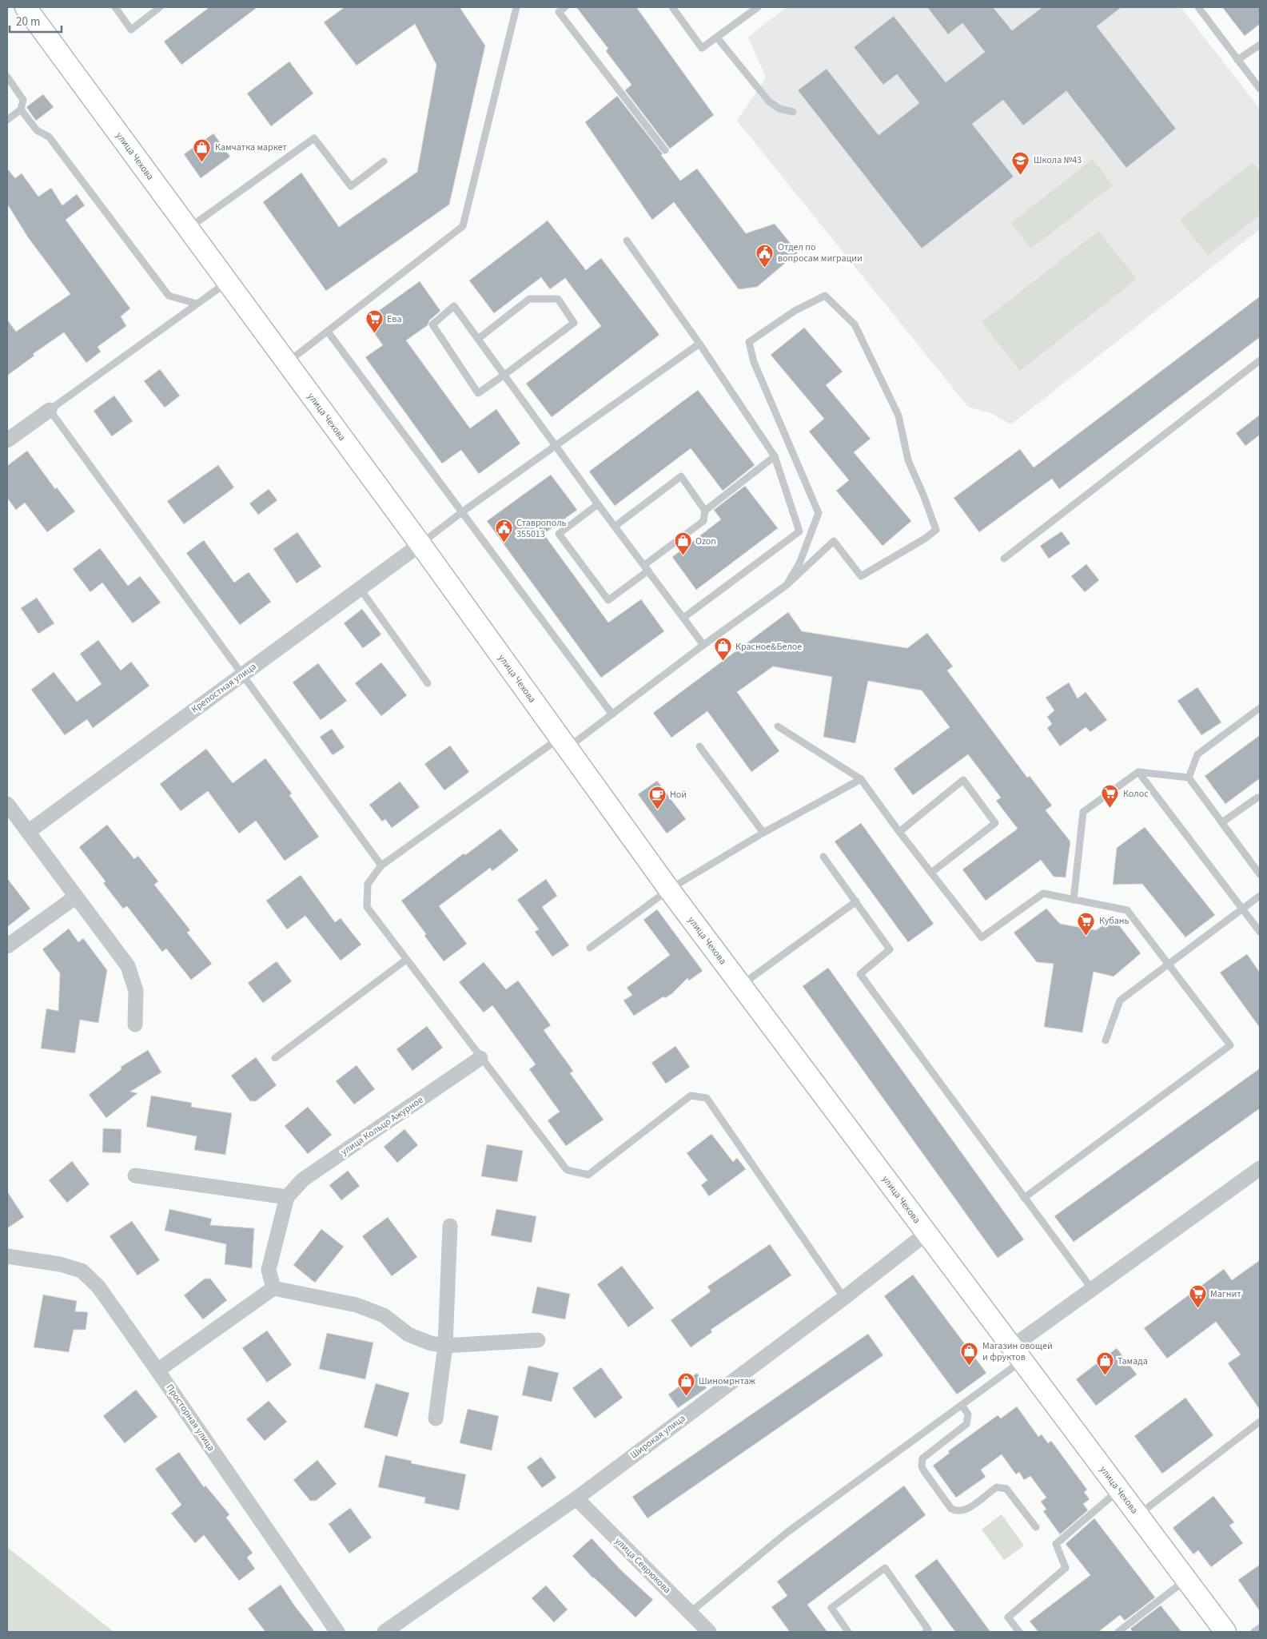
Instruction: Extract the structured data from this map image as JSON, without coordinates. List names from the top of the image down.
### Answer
{
  "streets": {
    "street": [
      "улица Чехова",
      "Крепостная улица",
      "улица Кольцо Ажурное",
      "Просторная улица",
      "Широкая улица",
      "улица Севрюкова"
    ]
  },
  "crossings": [
    ["улица Чехова", "Крепостная улица"],
    ["улица Чехова", "Широкая улица"],
    ["Широкая улица", "улица Севрюкова"]
  ],
  "places": {
    "shop": [
      "Камчатка маркет",
      "Ozon",
      "Красное&Белое",
      "Магазин овощей и фруктов",
      "Тамада",
      "Шиномрнтаж"
    ],
    "school or university": ["Школа №43"],
    "public building": ["Отдел по вопросам миграции", "Ставрополь 355013"],
    "supermarket": [
      "Ева",
      "Колос",
      "Кубань",
      "Магнит"
    ],
    "cafe": ["Ной"]
  },
  "scale_bar": "20 m"
}
